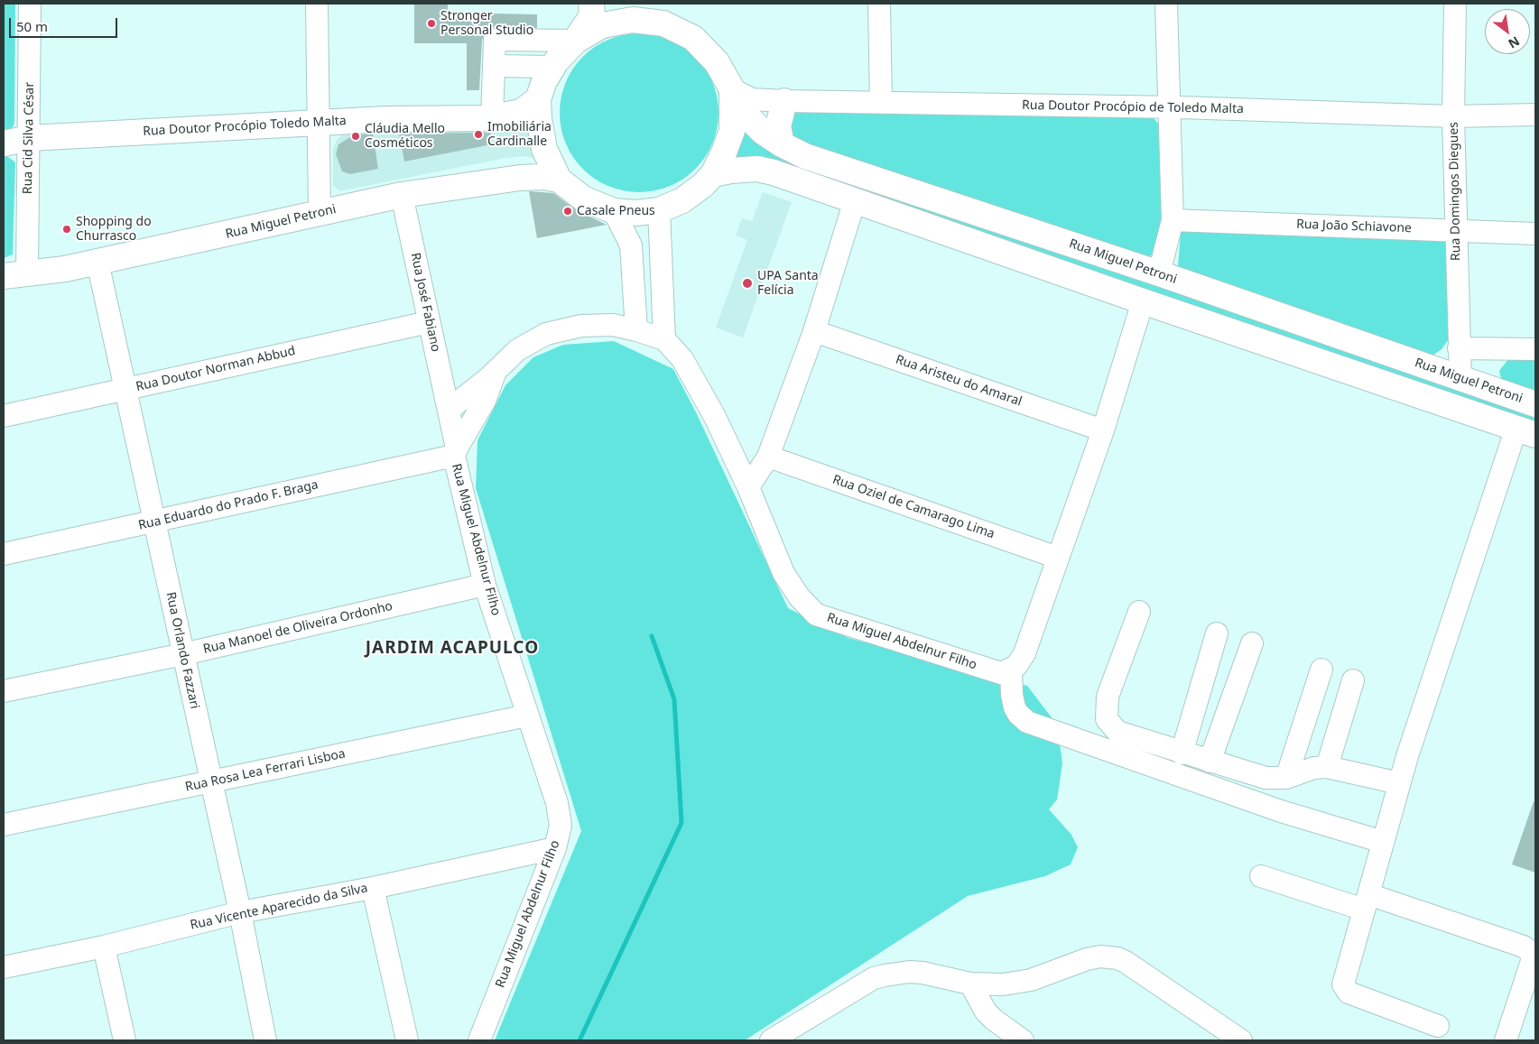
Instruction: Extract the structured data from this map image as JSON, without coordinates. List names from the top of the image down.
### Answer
{
  "streets": {
    "main road": ["Rua Doutor Procópio Toledo Malta", "Rua Miguel Petroni"],
    "street": [
      "Rua Doutor Procópio de Toledo Malta",
      "Rua Cid Silva César",
      "Rua Domingos Diegues",
      "Rua João Schiavone",
      "Rua José Fabiano",
      "Rua Doutor Norman Abbud",
      "Rua Aristeu do Amaral",
      "Rua Eduardo do Prado F. Braga",
      "Rua Oziel de Camarago Lima",
      "Rua Miguel Abdelnur Filho",
      "Rua Manoel de Oliveira Ordonho",
      "Rua Orlando Fazzari",
      "Rua Rosa Lea Ferrari Lisboa",
      "Rua Vicente Aparecido da Silva"
    ]
  },
  "crossings": [
    ["Rua Doutor Procópio de Toledo Malta", "Rua Domingos Diegues"],
    ["Rua Doutor Procópio de Toledo Malta", "Rua Miguel Petroni"],
    ["Rua Doutor Procópio Toledo Malta", "Rua Cid Silva César"],
    ["Rua Cid Silva César", "Rua Miguel Petroni"],
    ["Rua Domingos Diegues", "Rua Miguel Petroni"],
    ["Rua Domingos Diegues", "Rua João Schiavone"],
    ["Rua Miguel Petroni", "Rua José Fabiano"],
    ["Rua Miguel Petroni", "Rua Orlando Fazzari"],
    ["Rua José Fabiano", "Rua Doutor Norman Abbud"],
    ["Rua José Fabiano", "Rua Miguel Abdelnur Filho"],
    ["Rua Doutor Norman Abbud", "Rua Orlando Fazzari"],
    ["Rua Eduardo do Prado F. Braga", "Rua Miguel Abdelnur Filho"],
    ["Rua Eduardo do Prado F. Braga", "Rua Orlando Fazzari"],
    ["Rua Miguel Abdelnur Filho", "Rua Manoel de Oliveira Ordonho"],
    ["Rua Miguel Abdelnur Filho", "Rua Rosa Lea Ferrari Lisboa"],
    ["Rua Miguel Abdelnur Filho", "Rua Vicente Aparecido da Silva"],
    ["Rua Manoel de Oliveira Ordonho", "Rua Orlando Fazzari"],
    ["Rua Orlando Fazzari", "Rua Rosa Lea Ferrari Lisboa"],
    ["Rua Orlando Fazzari", "Rua Vicente Aparecido da Silva"]
  ],
  "districts": ["JARDIM ACAPULCO"],
  "places": [
    "Stronger Personal Studio",
    "Imobiliária Cardinalle",
    "Cláudia Mello Cosméticos",
    "Casale Pneus",
    "Shopping do Churrasco",
    "UPA Santa Felícia"
  ],
  "scale_bar": "50 m",
  "north": "bottom right"
}
